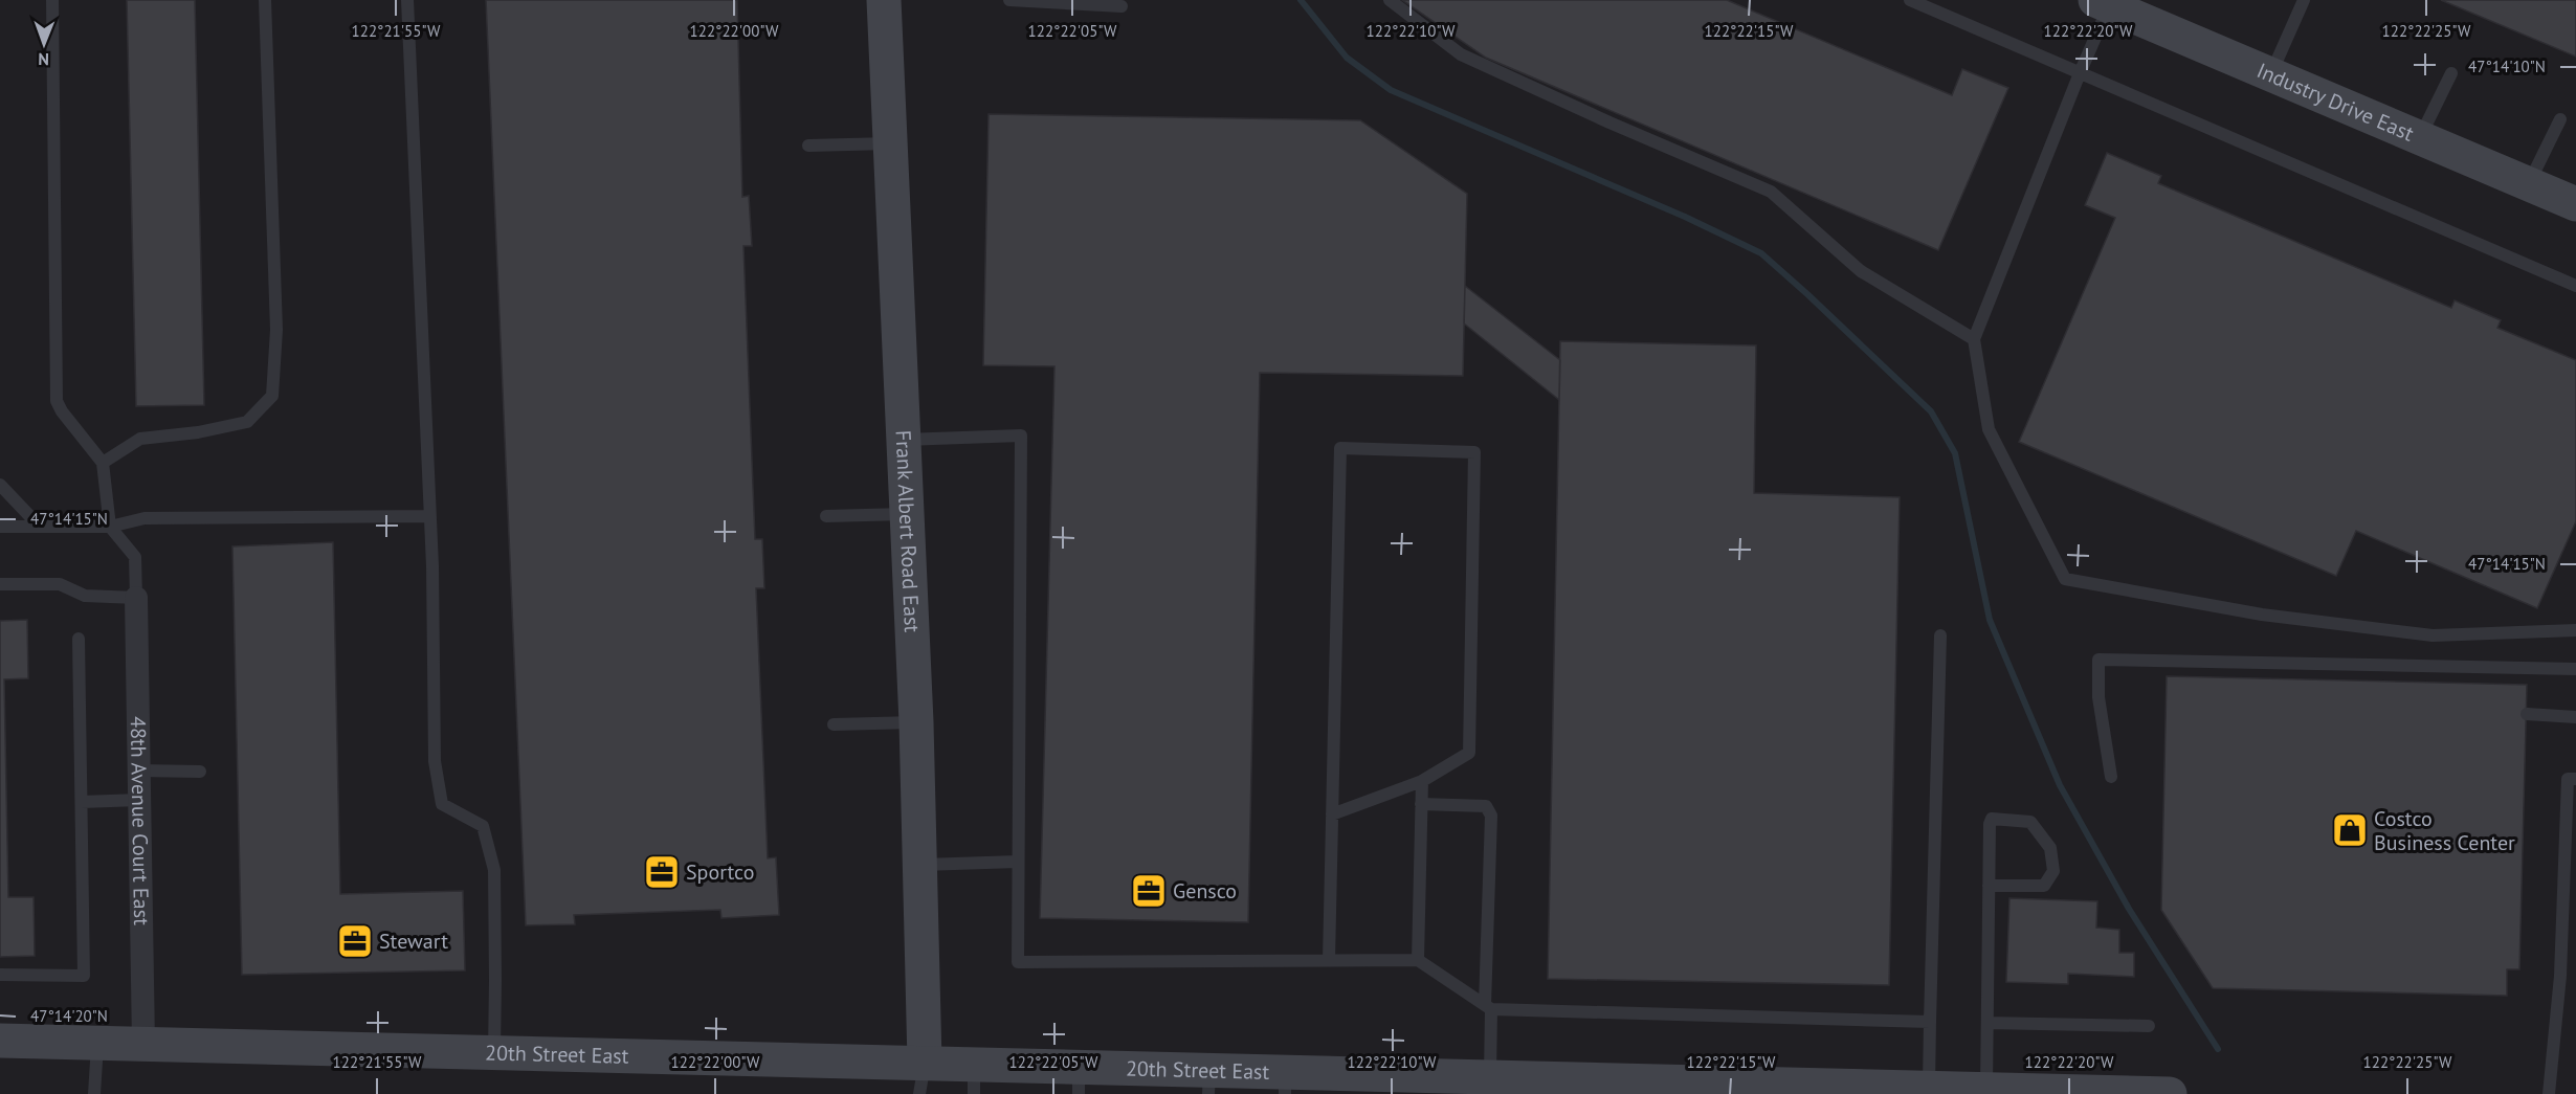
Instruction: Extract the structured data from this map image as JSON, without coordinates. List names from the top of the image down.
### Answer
{
  "streets": {
    "main road": ["Industry Drive East", "Frank Albert Road East", "20th Street East"],
    "street": ["48th Avenue Court East"]
  },
  "crossings": [
    ["Frank Albert Road East", "20th Street East"],
    ["48th Avenue Court East", "20th Street East"]
  ],
  "places": {
    "shop": ["Costco Business Center"],
    "office": ["Sportco", "Gensco", "Stewart"]
  },
  "north": "bottom",
  "coordinates": [
    "122°21'55\"W",
    "122°22'00\"W",
    "122°22'05\"W",
    "122°22'10\"W",
    "122°22'15\"W",
    "122°22'20\"W",
    "122°22'25\"W",
    "47°14'10\"N",
    "47°14'15\"N",
    "47°14'20\"N"
  ]
}
